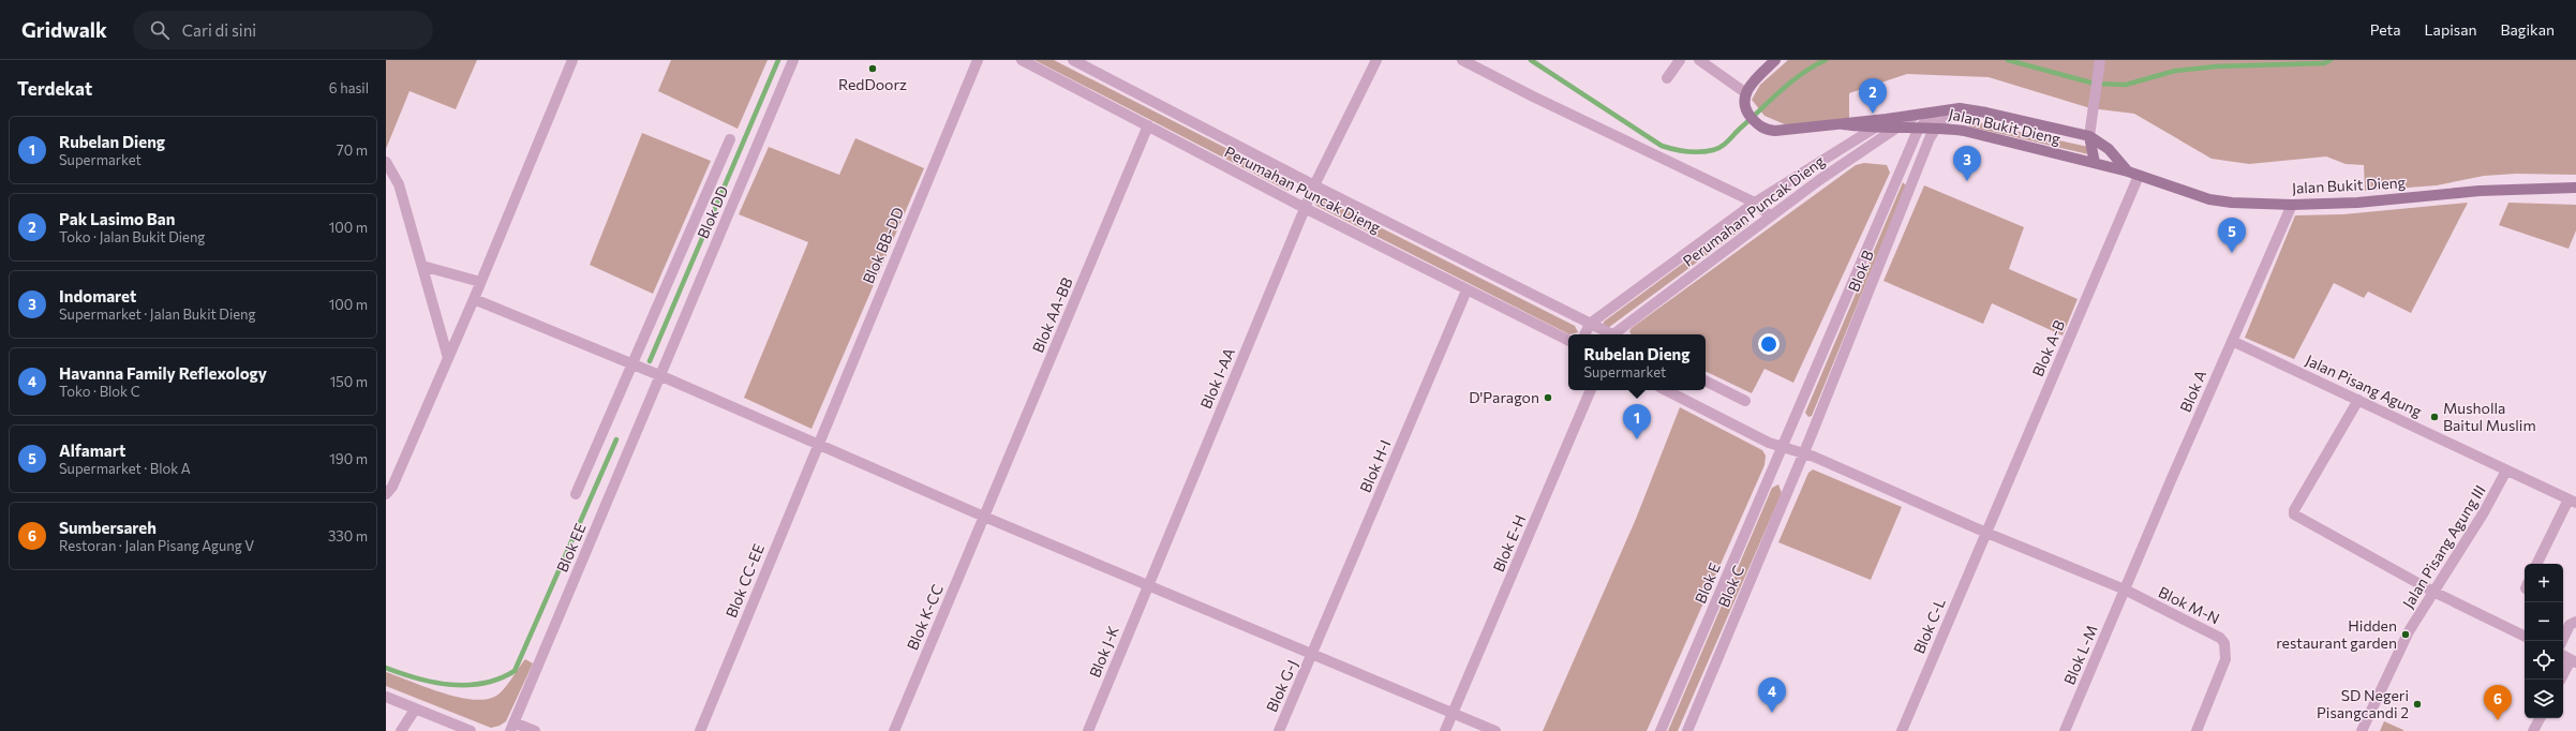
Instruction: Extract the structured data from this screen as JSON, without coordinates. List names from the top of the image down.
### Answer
{
  "streets": {
    "street": [
      "Jalan Bukit Dieng",
      "Perumahan Puncak Dieng",
      "Blok DD",
      "Blok BB-DD",
      "Blok B",
      "Blok AA-BB",
      "Blok A-B",
      "Blok I-AA",
      "Jalan Pisang Agung",
      "Blok A",
      "Blok H-I",
      "Blok E-H",
      "Jalan Pisang Agung III",
      "Blok EE",
      "Blok CC-EE",
      "Blok E",
      "Blok C",
      "Blok M-N",
      "Blok K-CC",
      "Blok C-L",
      "Blok J-K",
      "Blok L-M",
      "Blok G-J"
    ]
  },
  "crossings": [
    ["Jalan Bukit Dieng", "Perumahan Puncak Dieng"],
    ["Jalan Bukit Dieng", "Blok B"],
    ["Jalan Bukit Dieng", "Blok A-B"],
    ["Jalan Bukit Dieng", "Blok A"],
    ["Jalan Bukit Dieng", "Blok E"],
    ["Perumahan Puncak Dieng", "Blok AA-BB"],
    ["Perumahan Puncak Dieng", "Blok I-AA"],
    ["Perumahan Puncak Dieng", "Blok H-I"],
    ["Blok DD", "Blok EE"],
    ["Blok BB-DD", "Blok CC-EE"],
    ["Blok B", "Blok C"],
    ["Blok AA-BB", "Blok K-CC"],
    ["Blok A-B", "Blok C-L"],
    ["Blok I-AA", "Blok J-K"],
    ["Jalan Pisang Agung", "Blok A"],
    ["Jalan Pisang Agung", "Jalan Pisang Agung III"],
    ["Blok A", "Blok M-N"],
    ["Blok A", "Blok L-M"],
    ["Blok H-I", "Blok G-J"],
    ["Blok M-N", "Blok L-M"]
  ],
  "places": [
    "RedDoorz",
    "D'Paragon",
    "Musholla Baitul Muslim",
    "Hidden restaurant garden",
    "SD Negeri Pisangcandi 2"
  ],
  "page": {
    "header": "Gridwalk",
    "search": "Cari di sini",
    "nav": ["Peta", "Lapisan", "Bagikan"],
    "heading": ["Terdekat", "6 hasil"],
    "pins": [
      "2",
      "3",
      "5",
      "1",
      "4",
      "6"
    ],
    "list": [
      {
        "mark": "1",
        "name": "Rubelan Dieng",
        "note": "Supermarket",
        "value": "70 m"
      },
      {
        "mark": "2",
        "name": "Pak Lasimo Ban",
        "note": "Toko · Jalan Bukit Dieng",
        "value": "100 m"
      },
      {
        "mark": "3",
        "name": "Indomaret",
        "note": "Supermarket · Jalan Bukit Dieng",
        "value": "100 m"
      },
      {
        "mark": "4",
        "name": "Havanna Family Reflexology",
        "note": "Toko · Blok C",
        "value": "150 m"
      },
      {
        "mark": "5",
        "name": "Alfamart",
        "note": "Supermarket · Blok A",
        "value": "190 m"
      },
      {
        "mark": "6",
        "name": "Sumbersareh",
        "note": "Restoran · Jalan Pisang Agung V",
        "value": "330 m"
      }
    ],
    "popup": ["Rubelan Dieng", "Supermarket"],
    "map_buttons": ["+", "−"]
  }
}
